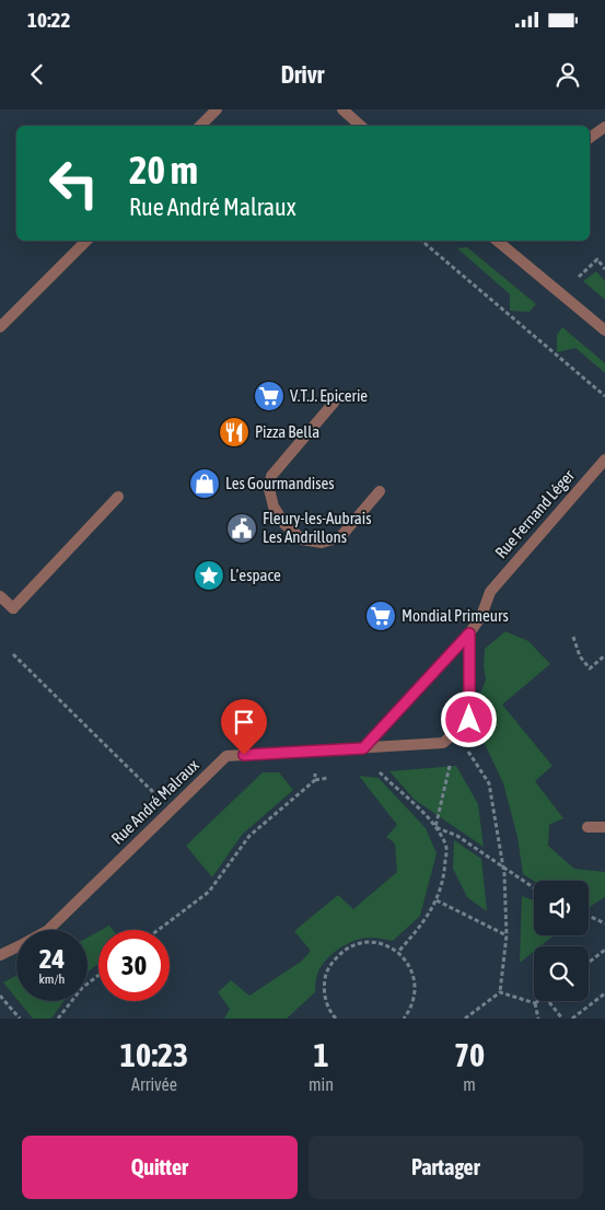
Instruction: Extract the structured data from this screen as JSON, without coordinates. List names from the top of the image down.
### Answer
{
  "streets": {
    "street": ["Rue Fernand Léger", "Rue André Malraux"]
  },
  "places": {
    "supermarket": ["V.T.J. Epicerie", "Mondial Primeurs"],
    "restaurant": ["Pizza Bella"],
    "shop": ["Les Gourmandises"],
    "public building": ["Fleury-les-Aubrais Les Andrillons"],
    "place": ["L’espace"]
  },
  "page": {
    "status": "10:22",
    "header": "Drivr",
    "turn": ["20 m", "Rue André Malraux"],
    "speed": "24 km/h",
    "limit": "30",
    "eta": [
      "10:23",
      "Arrivée",
      "1",
      "min",
      "70",
      "m"
    ],
    "buttons": ["Quitter", "Partager"]
  }
}
